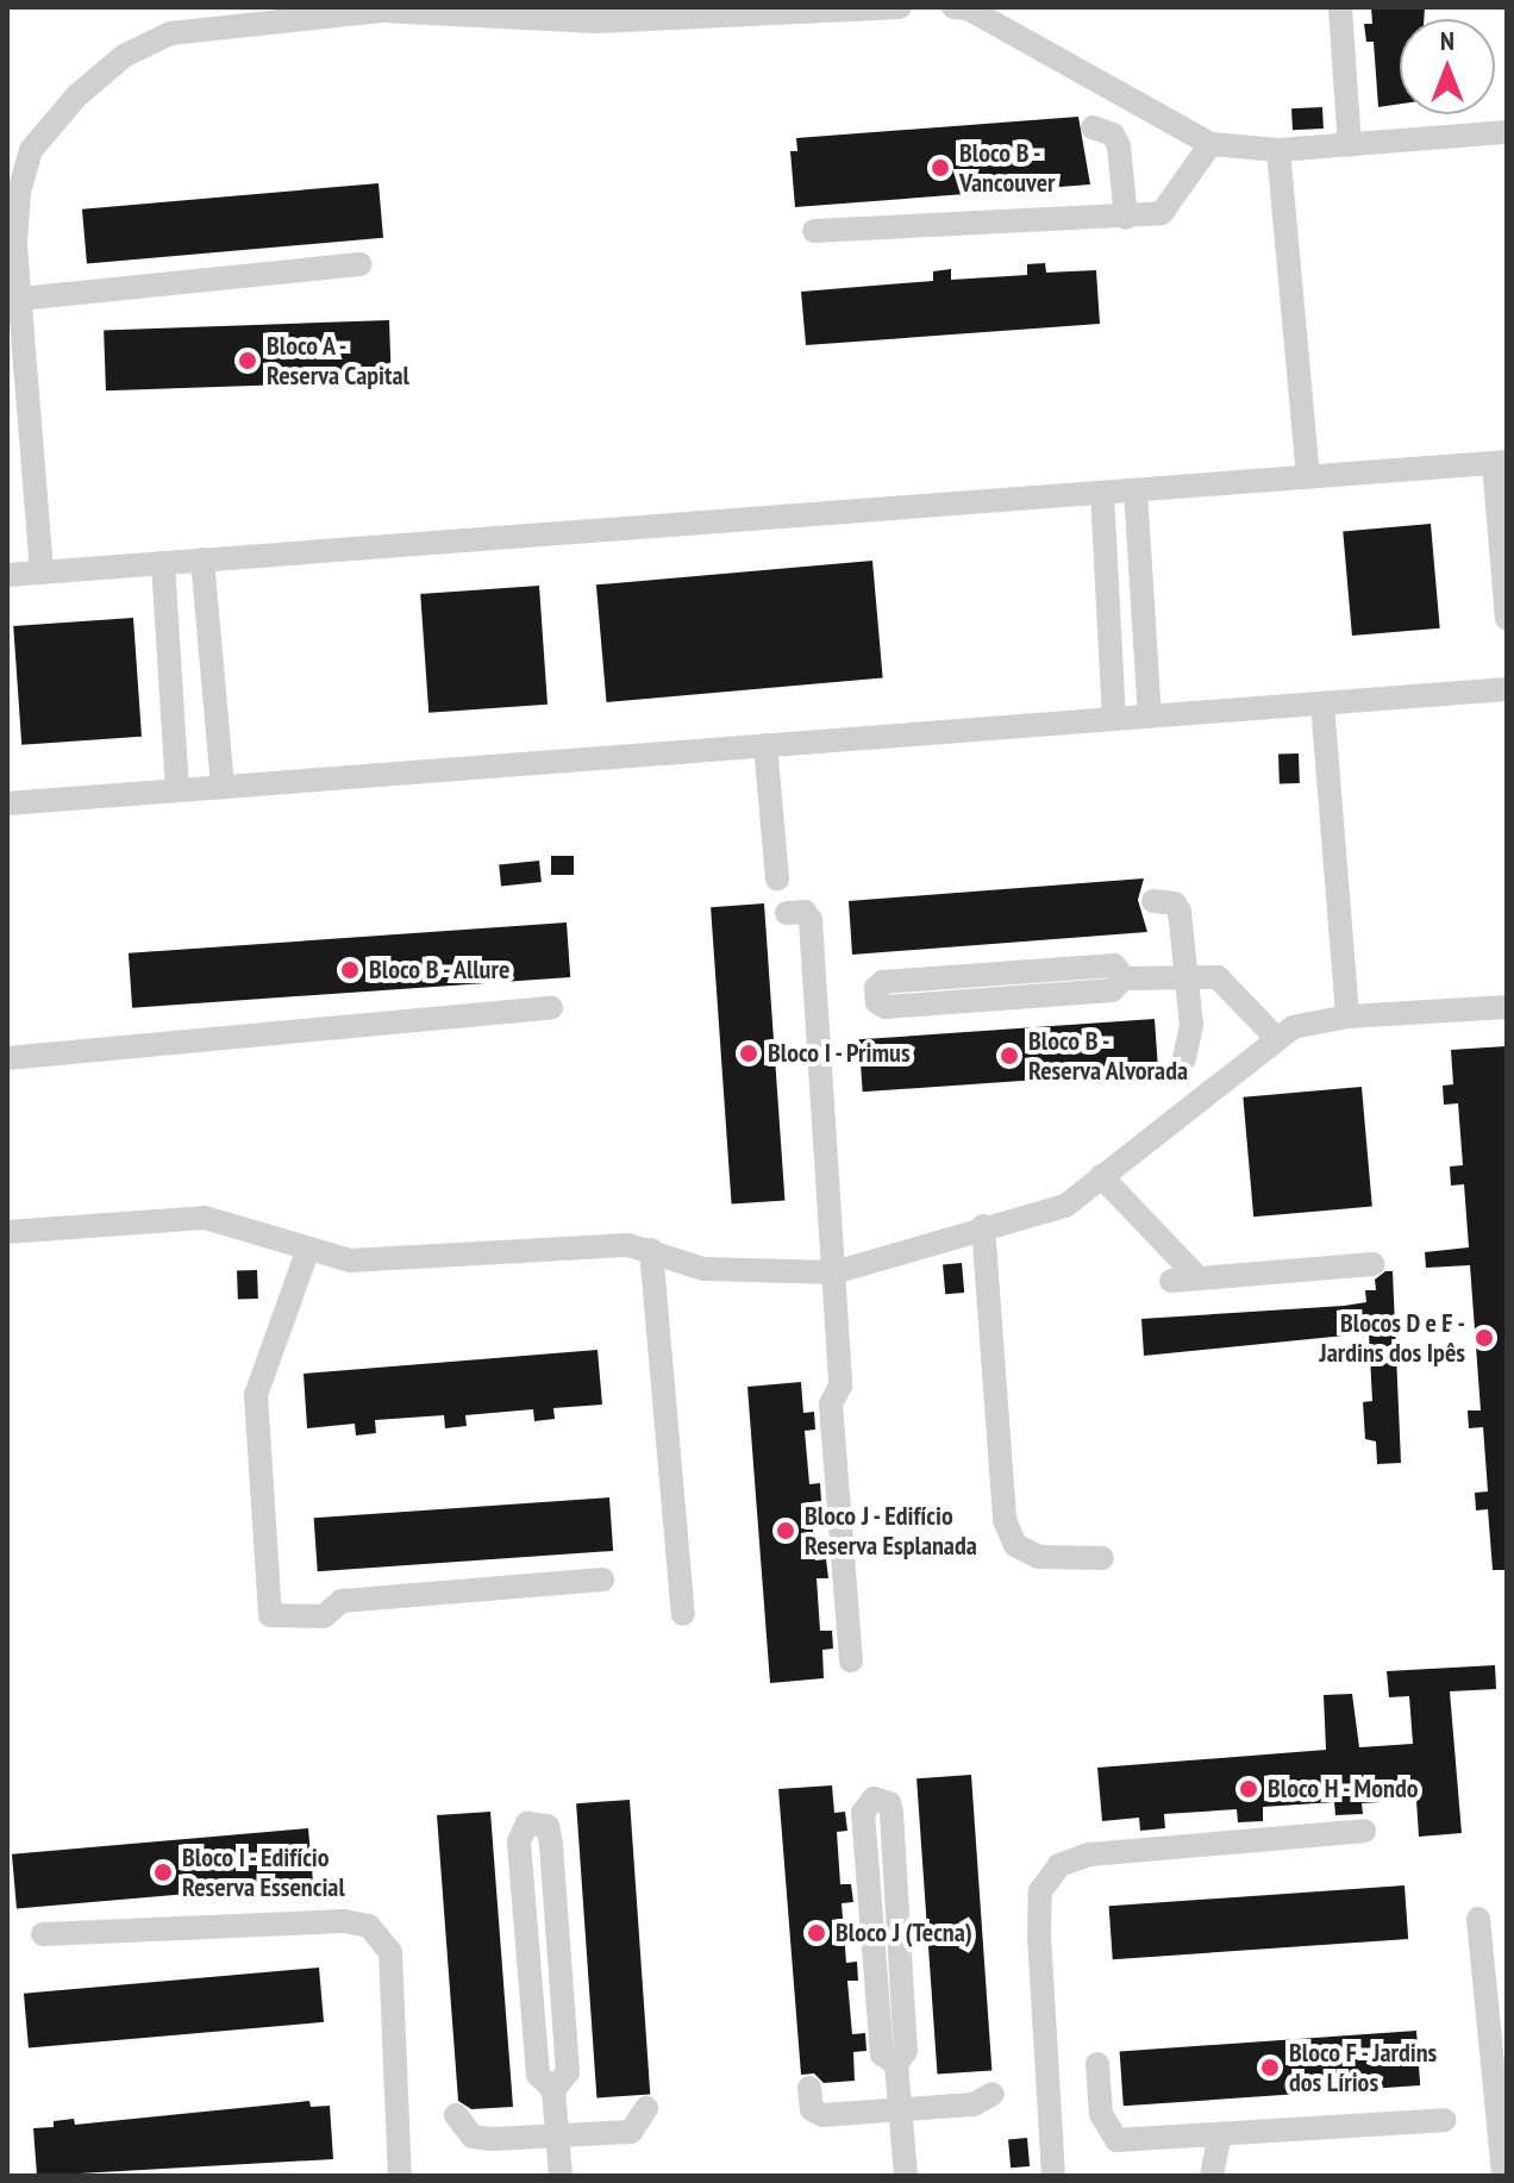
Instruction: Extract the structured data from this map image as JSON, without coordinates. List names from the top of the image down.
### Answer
{
  "places": [
    "Bloco B - Vancouver",
    "Bloco A - Reserva Capital",
    "Bloco B - Allure",
    "Bloco I - Primus",
    "Bloco B - Reserva Alvorada",
    "Blocos D e E - Jardins dos Ipês",
    "Bloco J - Edifício Reserva Esplanada",
    "Bloco H - Mondo",
    "Bloco I - Edifício Reserva Essencial",
    "Bloco J (Tecna)",
    "Bloco F - Jardins dos Lírios"
  ],
  "north": "top"
}
